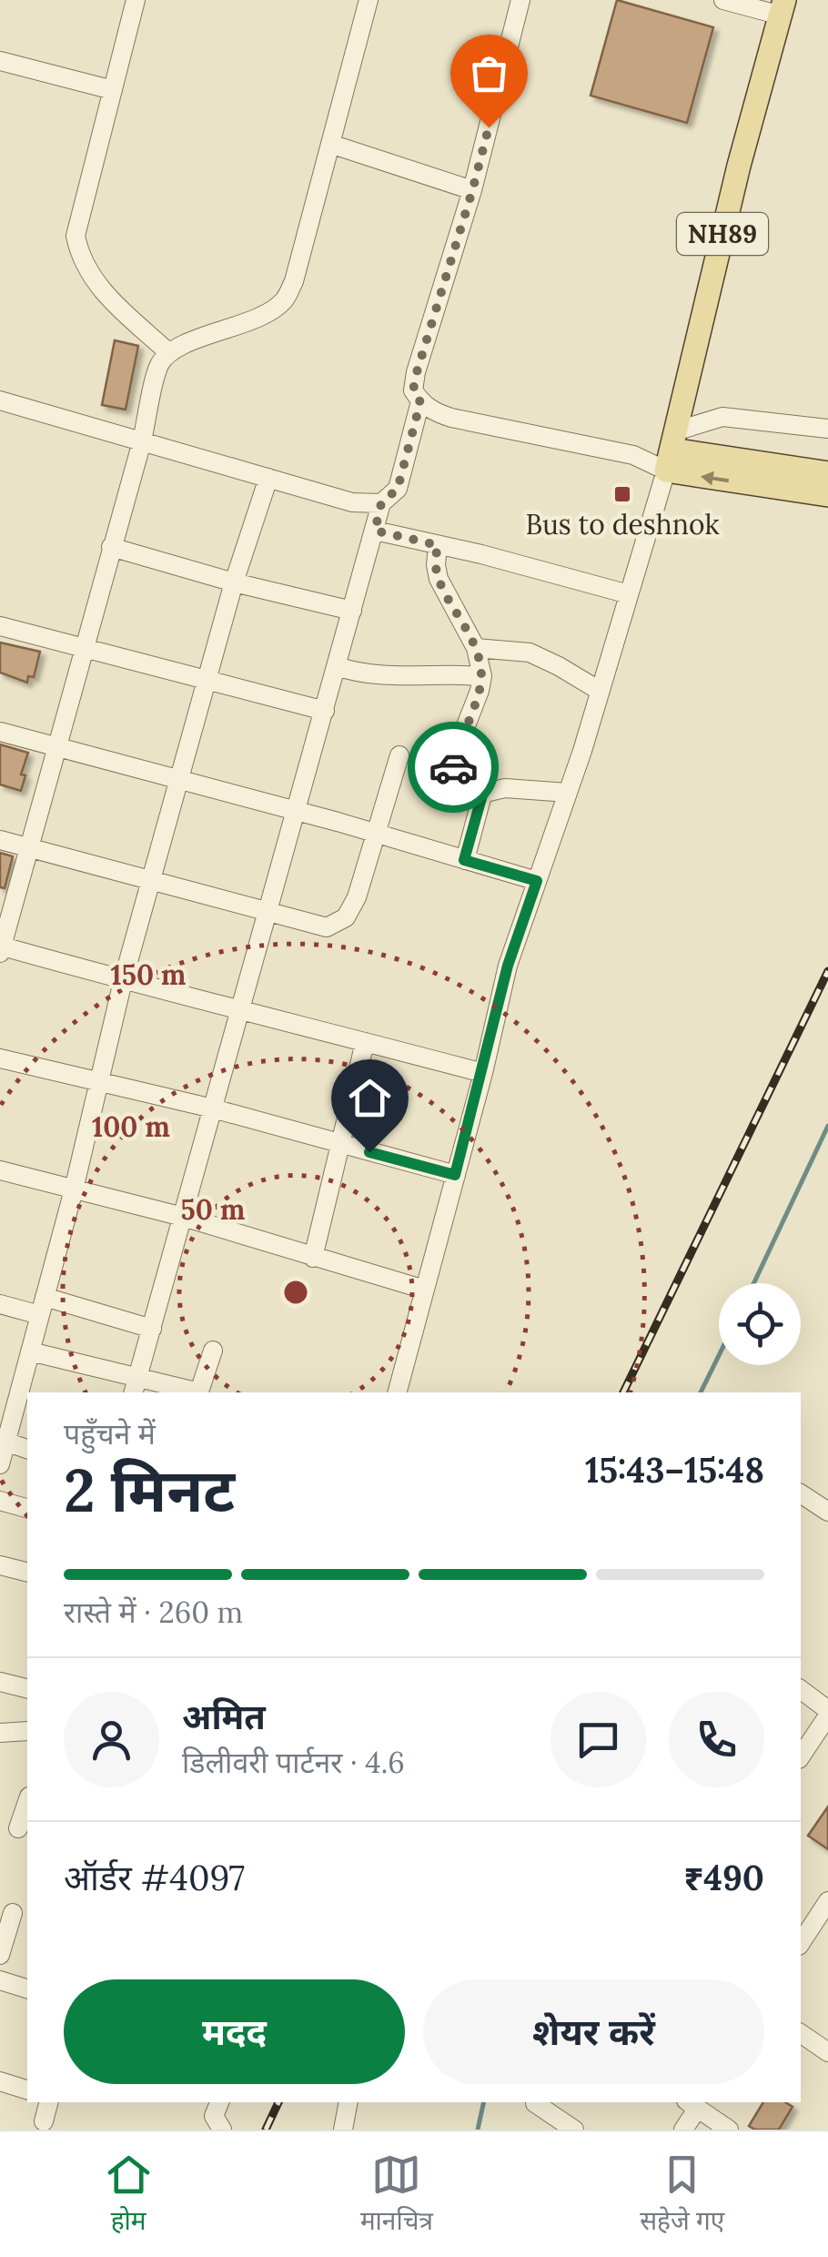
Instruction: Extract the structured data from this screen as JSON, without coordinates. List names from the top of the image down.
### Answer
{
  "streets": {
    "main road": ["NH89"]
  },
  "places": {
    "transit": ["Bus to deshnok"]
  },
  "page": {
    "heading": ["2 मिनट", "पहुँचने में", "15:43–15:48"],
    "panel": [
      "अमित",
      "डिलीवरी पार्टनर · 4.6",
      "ऑर्डर #4097",
      "₹490"
    ],
    "bar": "रास्ते में · 260 m",
    "buttons": ["मदद", "शेयर करें"],
    "tabs": ["होम", "मानचित्र", "सहेजे गए"]
  },
  "rings": ["150 m", "100 m", "50 m"]
}
